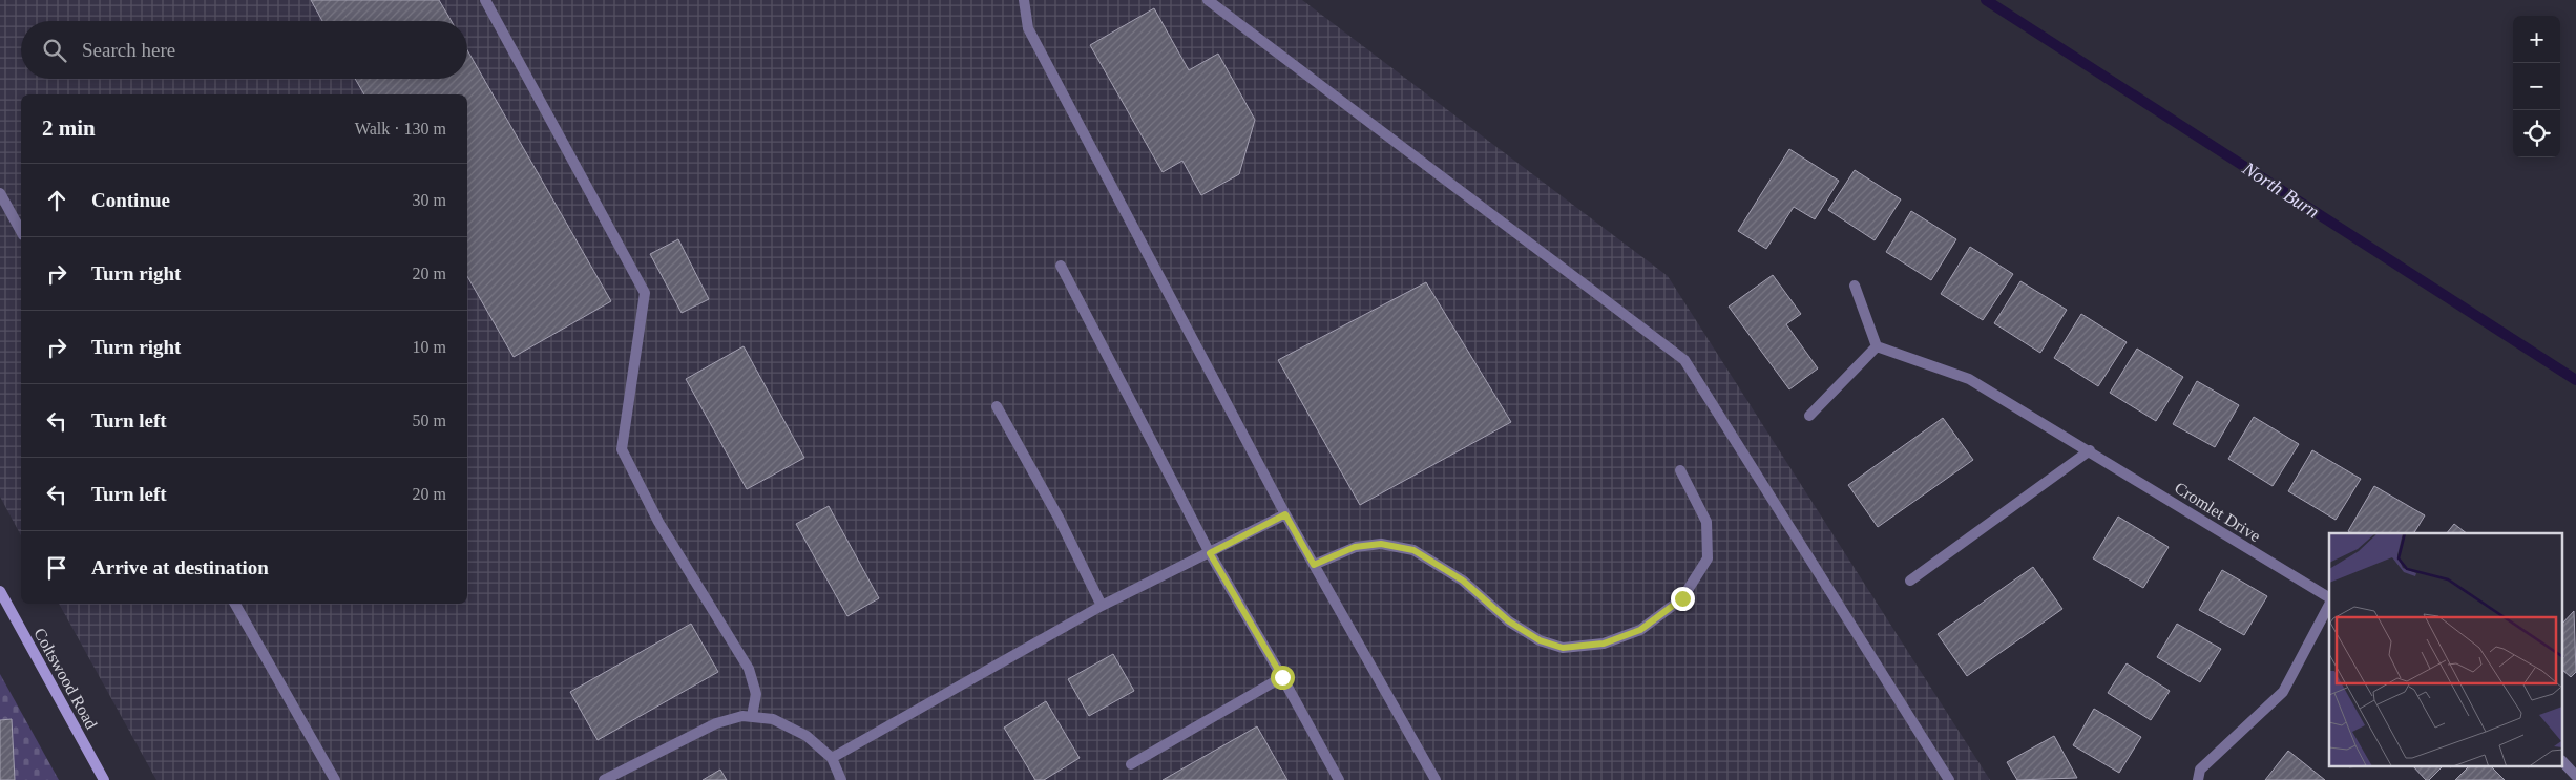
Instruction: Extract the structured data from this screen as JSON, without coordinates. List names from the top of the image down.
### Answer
{
  "streets": {
    "main road": ["Coltswood Road"],
    "street": ["Cromlet Drive"]
  },
  "water": ["North Burn"],
  "page": {
    "map_buttons": ["+", "−"],
    "search": "Search here",
    "heading": ["2 min", "Walk · 130 m"],
    "list": [
      ["Continue", "30 m"],
      ["Turn right", "20 m"],
      ["Turn right", "10 m"],
      ["Turn left", "50 m"],
      ["Turn left", "20 m"],
      "Arrive at destination"
    ]
  }
}
